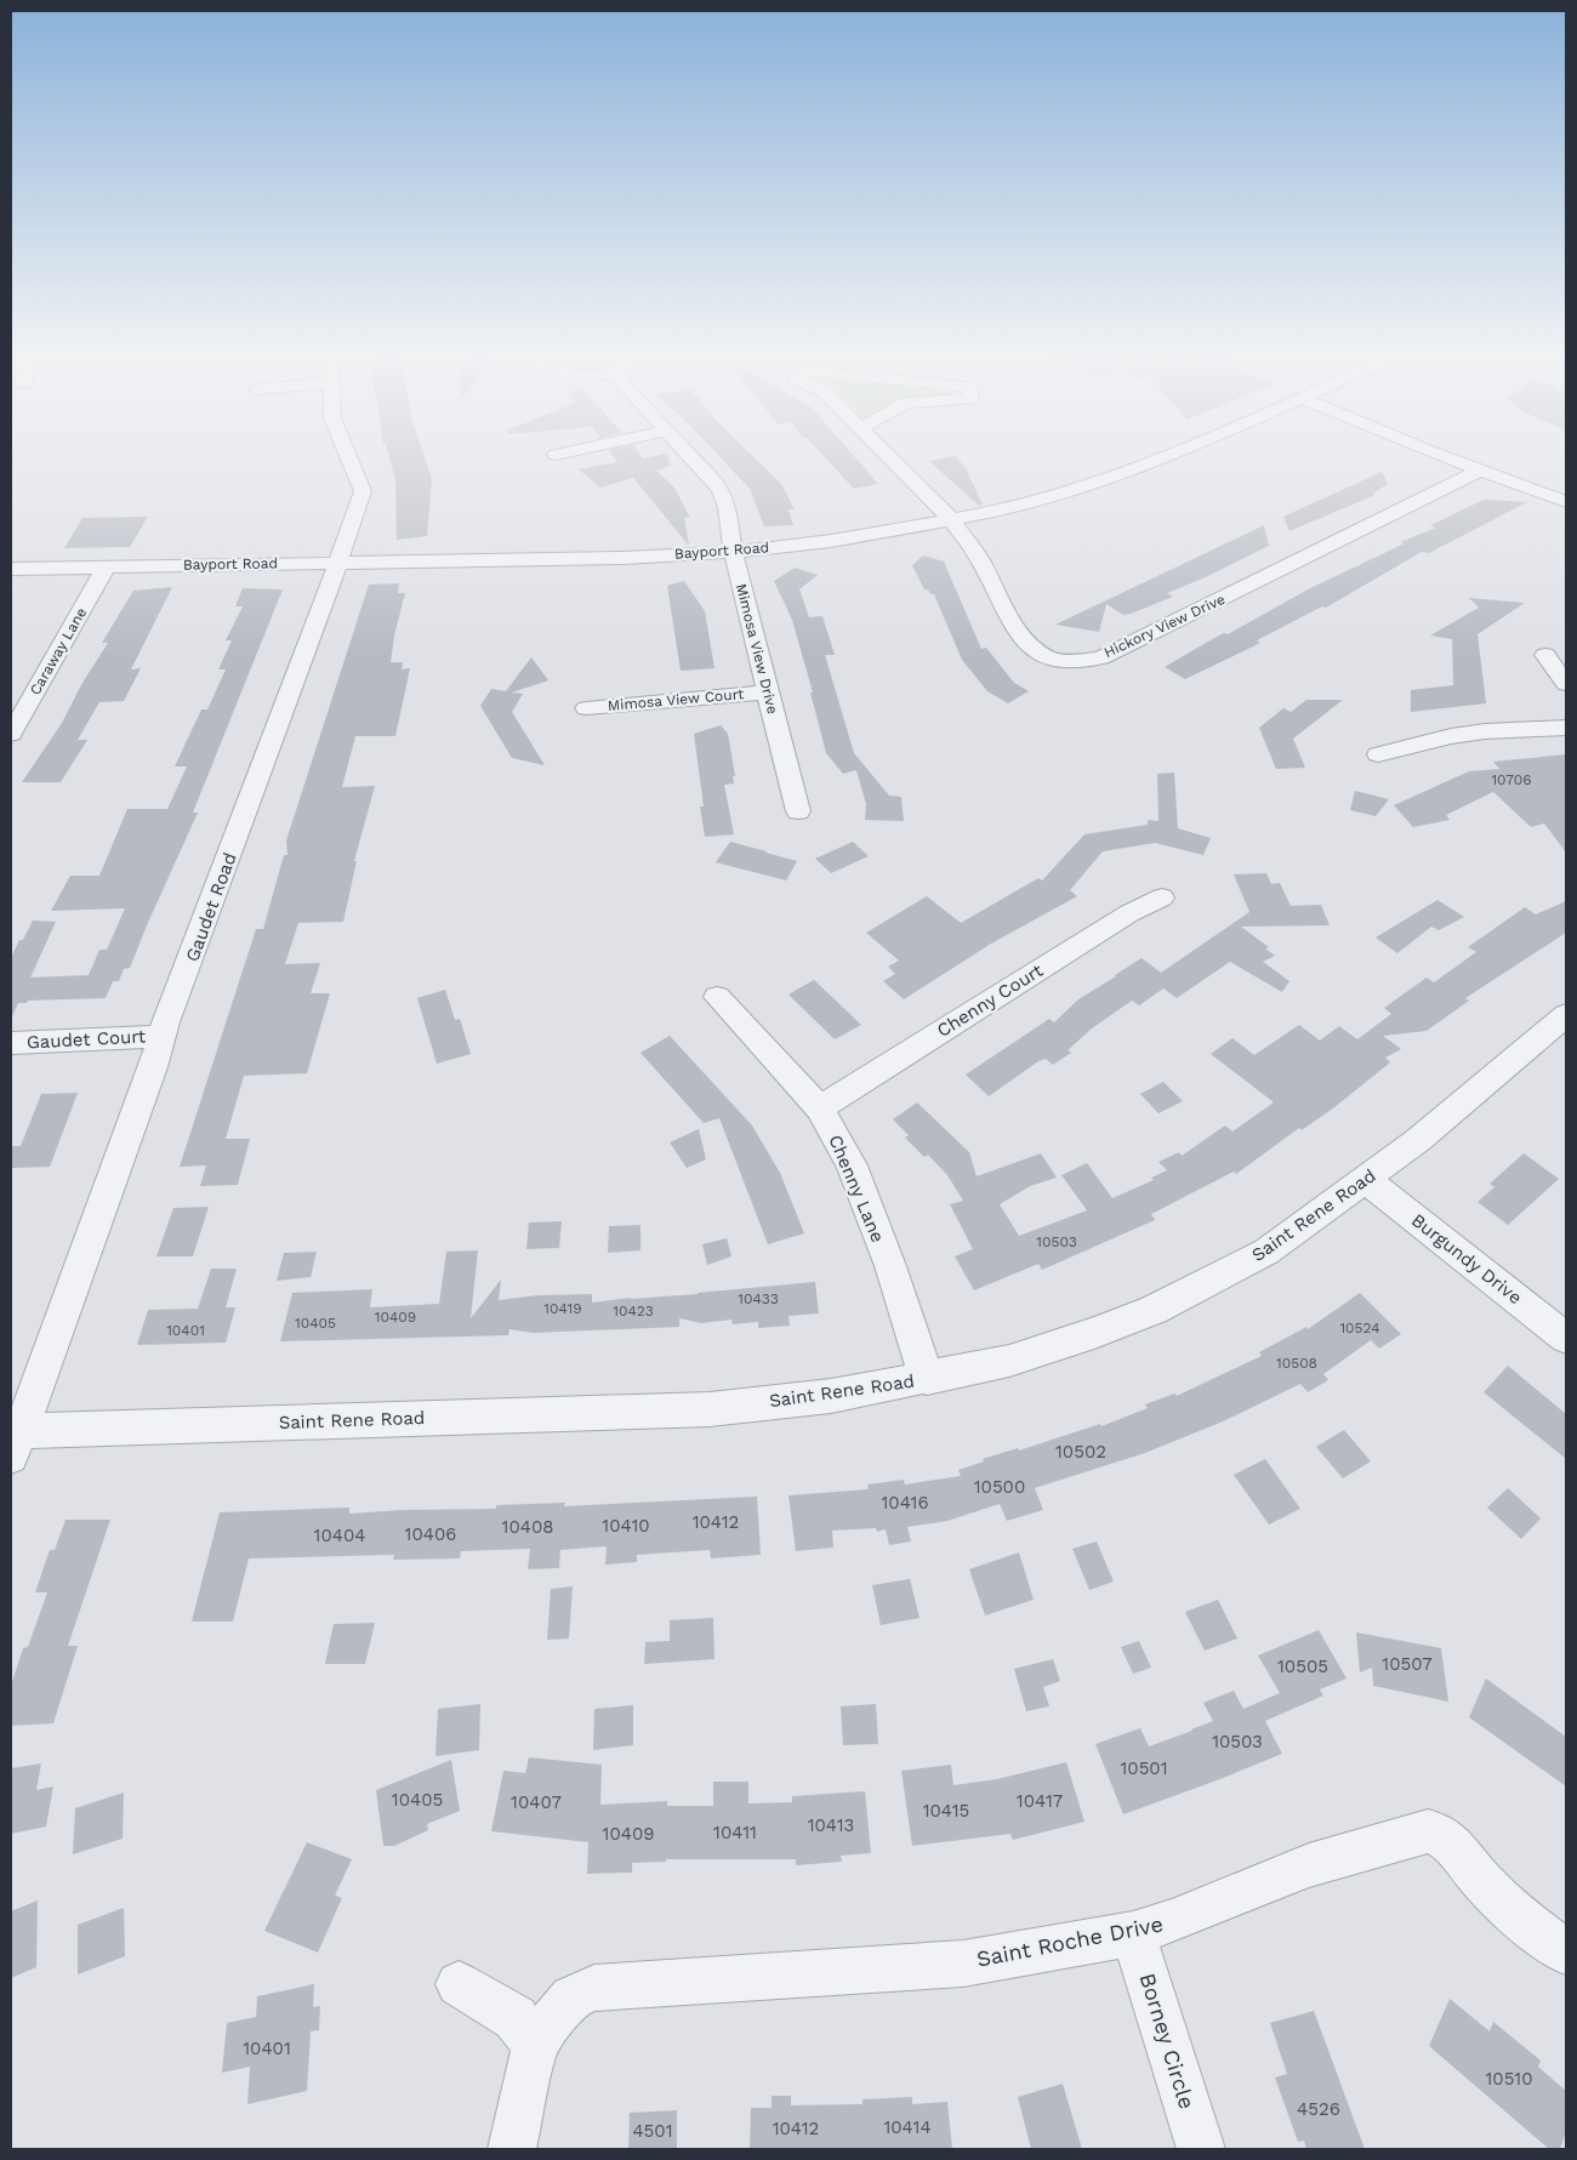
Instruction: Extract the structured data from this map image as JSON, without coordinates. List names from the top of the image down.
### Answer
{
  "streets": {
    "street": [
      "Bayport Road",
      "Hickory View Drive",
      "Mimosa View Drive",
      "Caraway Lane",
      "Mimosa View Court",
      "Gaudet Road",
      "Chenny Court",
      "Gaudet Court",
      "Chenny Lane",
      "Saint Rene Road",
      "Burgundy Drive",
      "Saint Roche Drive",
      "Borney Circle"
    ]
  },
  "crossings": [
    ["Bayport Road", "Hickory View Drive"],
    ["Bayport Road", "Mimosa View Drive"],
    ["Bayport Road", "Caraway Lane"],
    ["Bayport Road", "Gaudet Road"],
    ["Mimosa View Drive", "Mimosa View Court"],
    ["Gaudet Road", "Gaudet Court"],
    ["Gaudet Road", "Saint Rene Road"],
    ["Chenny Court", "Chenny Lane"],
    ["Chenny Lane", "Saint Rene Road"],
    ["Saint Rene Road", "Burgundy Drive"],
    ["Saint Roche Drive", "Borney Circle"]
  ],
  "house_numbers": [
    "10706",
    "10503",
    "10433",
    "10419",
    "10423",
    "10409",
    "10405",
    "10524",
    "10401",
    "10508",
    "10502",
    "10500",
    "10416",
    "10412",
    "10410",
    "10408",
    "10406",
    "10404",
    "10507",
    "10505",
    "10503",
    "10501",
    "10405",
    "10417",
    "10407",
    "10415",
    "10413",
    "10411",
    "10409",
    "10401",
    "10510",
    "4526",
    "10414",
    "10412",
    "4501"
  ]
}
